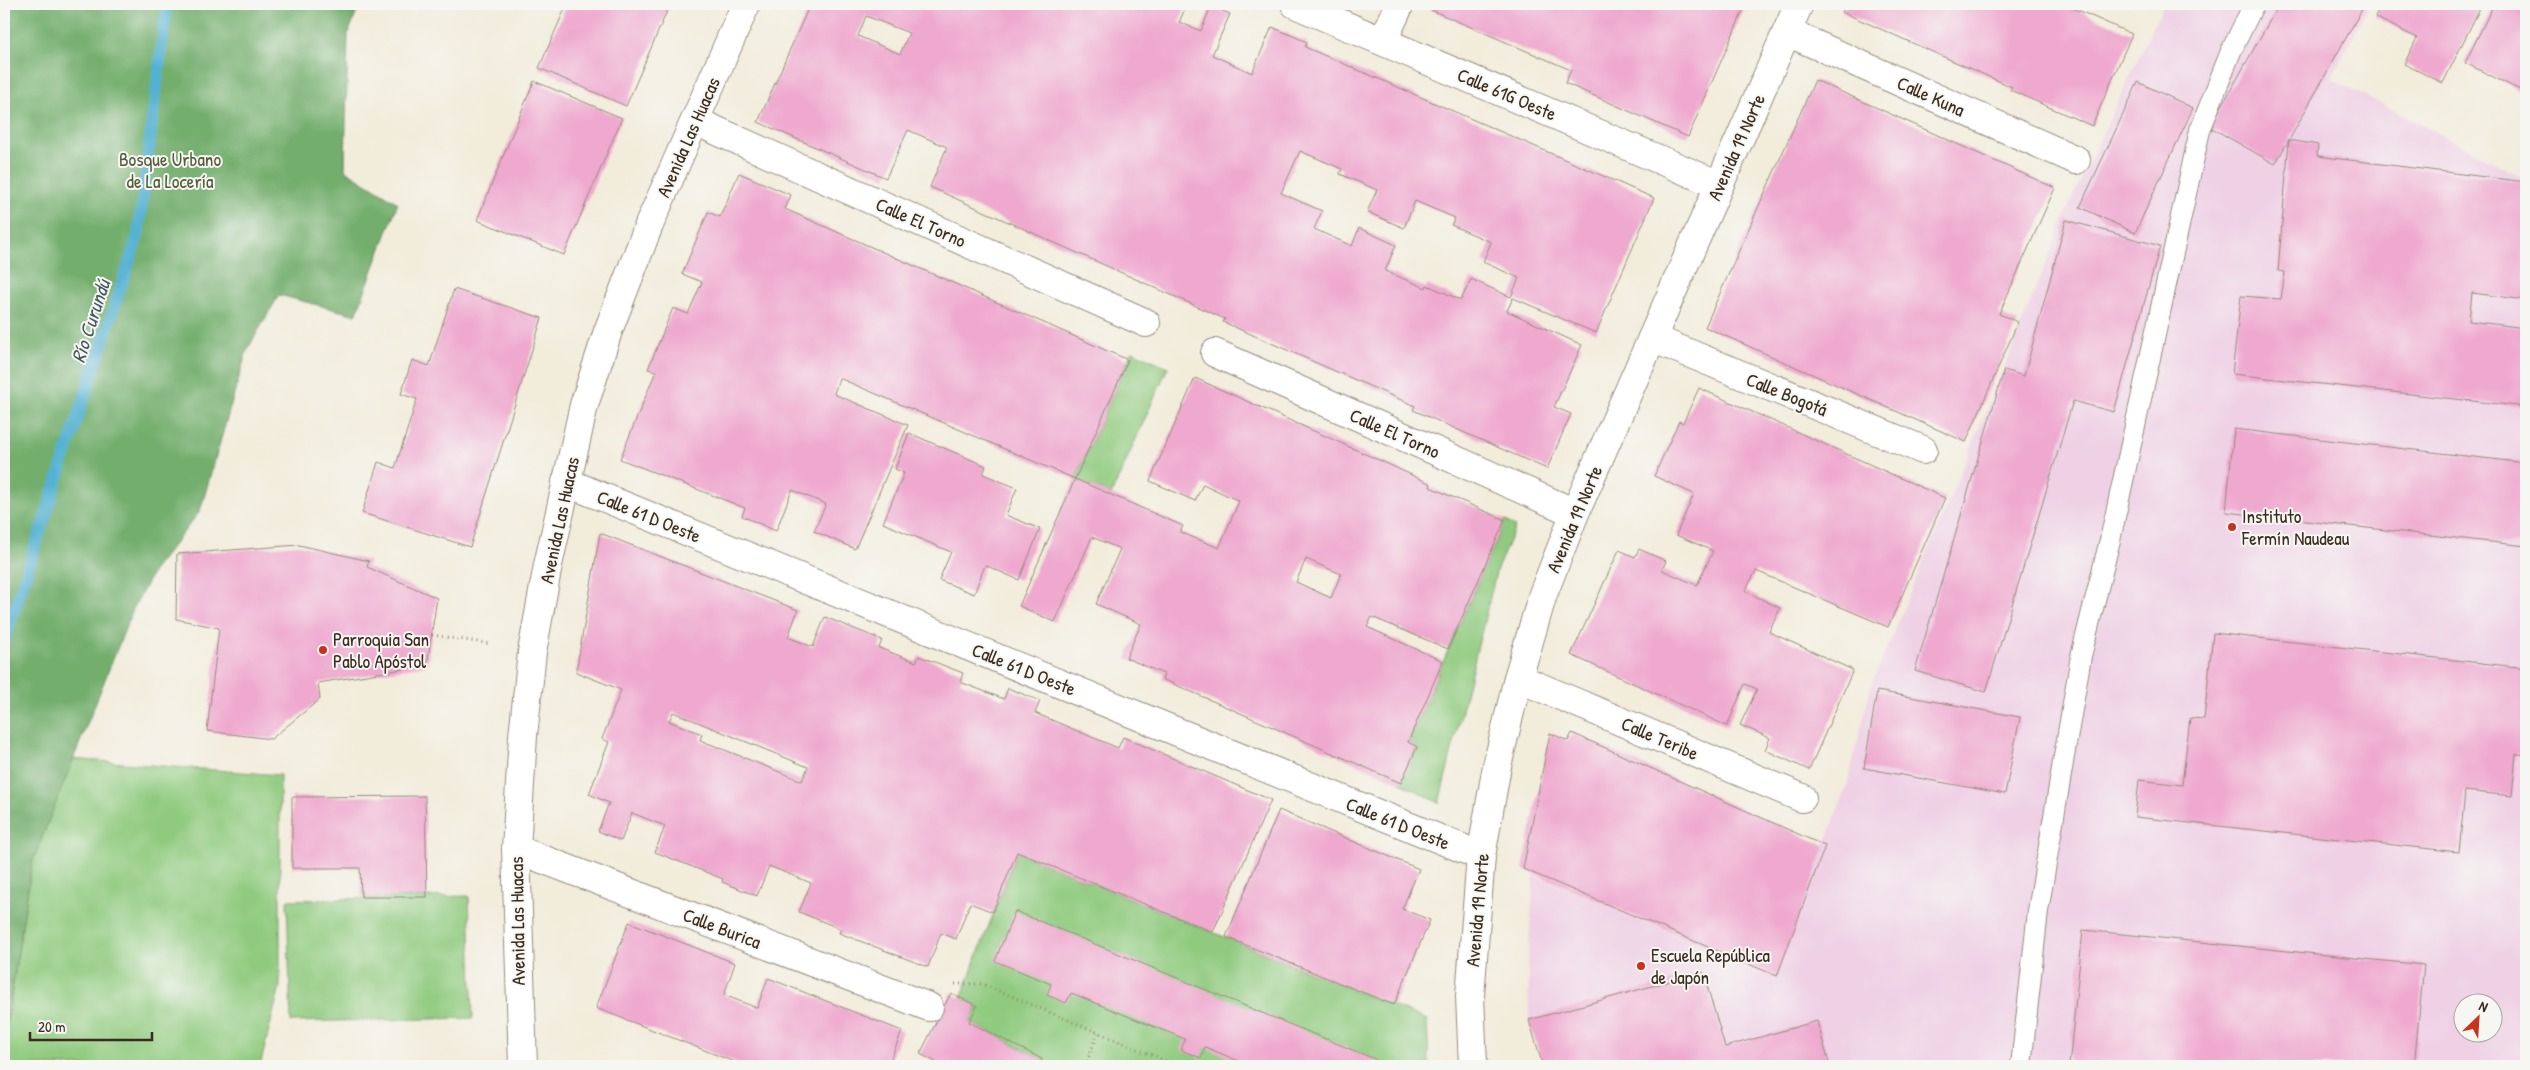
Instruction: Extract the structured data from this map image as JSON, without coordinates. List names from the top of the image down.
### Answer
{
  "streets": {
    "street": [
      "Calle 61G Oeste",
      "Calle Kuna",
      "Avenida Las Huacas",
      "Avenida 19 Norte",
      "Calle El Torno",
      "Calle Bogotá",
      "Calle 61 D Oeste",
      "Calle Teribe",
      "Calle Burica"
    ]
  },
  "crossings": [
    ["Calle 61G Oeste", "Avenida 19 Norte"],
    ["Calle Kuna", "Avenida 19 Norte"],
    ["Avenida Las Huacas", "Calle El Torno"],
    ["Avenida Las Huacas", "Calle 61 D Oeste"],
    ["Avenida Las Huacas", "Calle Burica"],
    ["Avenida 19 Norte", "Calle El Torno"],
    ["Avenida 19 Norte", "Calle Bogotá"],
    ["Avenida 19 Norte", "Calle 61 D Oeste"],
    ["Avenida 19 Norte", "Calle Teribe"]
  ],
  "water": ["Río Curundú"],
  "parks": ["Bosque Urbano de La Locería"],
  "places": ["Instituto Fermín Naudeau", "Parroquia San Pablo Apóstol", "Escuela República de Japón"],
  "scale_bar": "20 m",
  "north": "top right"
}
